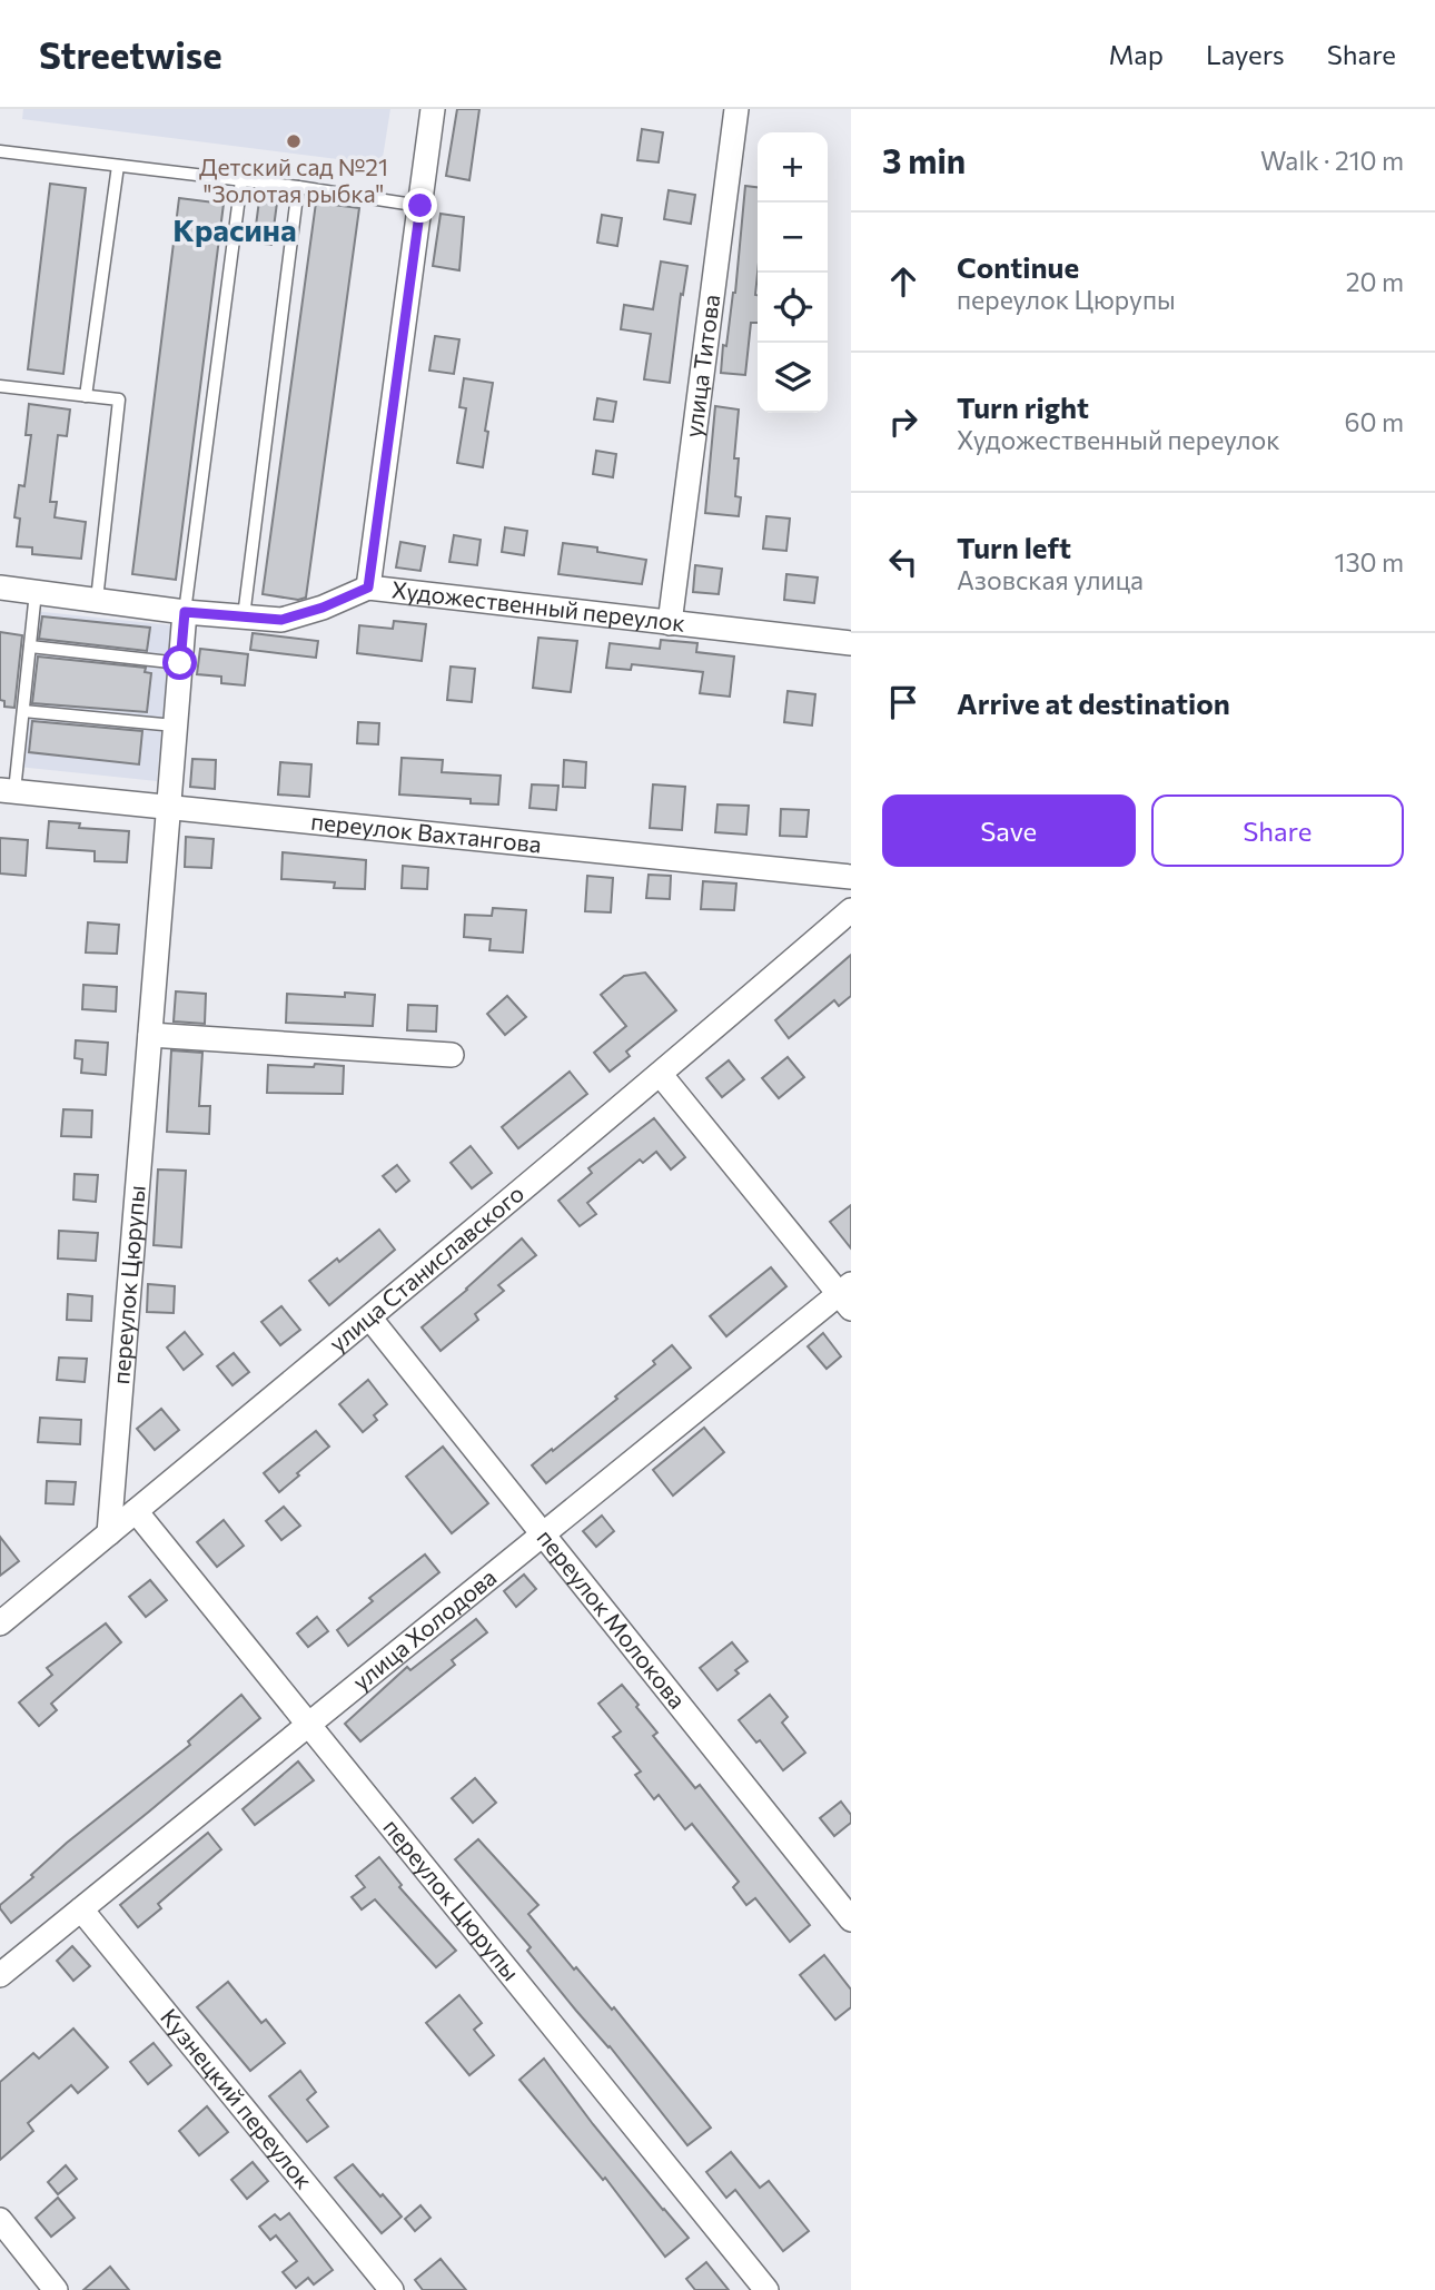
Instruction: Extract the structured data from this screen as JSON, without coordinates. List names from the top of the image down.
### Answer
{
  "streets": {
    "street": [
      "улица Титова",
      "Художественный переулок",
      "переулок Вахтангова",
      "улица Станиславского",
      "переулок Цюрупы",
      "переулок Молокова",
      "улица Холодова",
      "Кузнецкий переулок"
    ]
  },
  "crossings": [
    ["улица Титова", "Художественный переулок"],
    ["Художественный переулок", "переулок Цюрупы"],
    ["переулок Вахтангова", "переулок Цюрупы"],
    ["улица Станиславского", "переулок Цюрупы"],
    ["улица Станиславского", "переулок Молокова"],
    ["переулок Цюрупы", "улица Холодова"],
    ["переулок Молокова", "улица Холодова"],
    ["улица Холодова", "Кузнецкий переулок"]
  ],
  "districts": ["Красина"],
  "places": ["Детский сад №21 \"Золотая рыбка\""],
  "page": {
    "header": "Streetwise",
    "nav": ["Map", "Layers", "Share"],
    "heading": ["3 min", "Walk · 210 m"],
    "map_buttons": ["+", "−"],
    "list": [
      ["Continue", "переулок Цюрупы", "20 m"],
      ["Turn right", "Художественный переулок", "60 m"],
      ["Turn left", "Азовская улица", "130 m"],
      "Arrive at destination"
    ],
    "buttons": ["Save", "Share"]
  }
}
